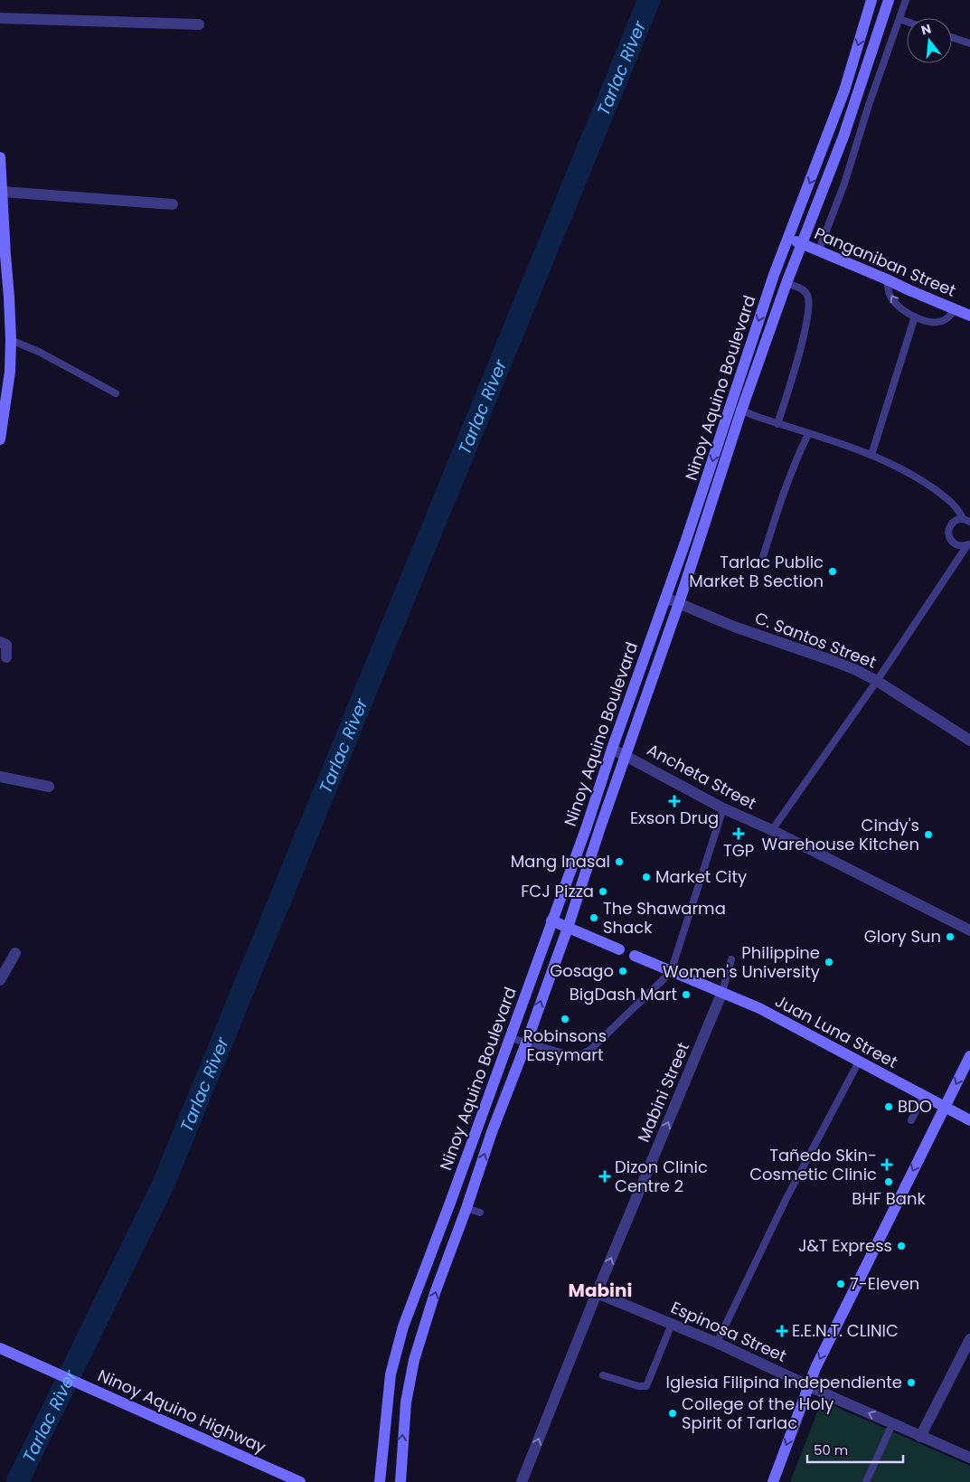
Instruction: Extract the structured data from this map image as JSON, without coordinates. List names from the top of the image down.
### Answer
{
  "streets": {
    "main road": [
      "Panganiban Street",
      "Ninoy Aquino Boulevard",
      "Juan Luna Street",
      "Ninoy Aquino Highway"
    ],
    "street": [
      "C. Santos Street",
      "Ancheta Street",
      "Mabini Street",
      "Espinosa Street"
    ]
  },
  "crossings": [
    ["Panganiban Street", "Ninoy Aquino Boulevard"],
    ["Ninoy Aquino Boulevard", "C. Santos Street"],
    ["Ninoy Aquino Boulevard", "Ancheta Street"],
    ["Juan Luna Street", "Mabini Street"],
    ["Mabini Street", "Espinosa Street"]
  ],
  "one_way": ["Mabini Street"],
  "districts": ["Mabini"],
  "water": ["Tarlac River"],
  "places": {
    "other": [
      "Tarlac Public Market B Section",
      "Cindy's Warehouse Kitchen",
      "Mang Inasal",
      "Market City",
      "FCJ Pizza",
      "The Shawarma Shack",
      "Glory Sun",
      "Philippine Women's University",
      "Gosago",
      "BigDash Mart",
      "Robinsons Easymart",
      "BDO",
      "BHF Bank",
      "J&T Express",
      "7-Eleven",
      "Iglesia Filipina Independiente",
      "College of the Holy Spirit of Tarlac"
    ],
    "health": [
      "Exson Drug",
      "TGP",
      "Tañedo Skin- Cosmetic Clinic",
      "Dizon Clinic Centre 2",
      "E.E.N.T. CLINIC"
    ]
  },
  "scale_bar": "50 m",
  "north": "top"
}
